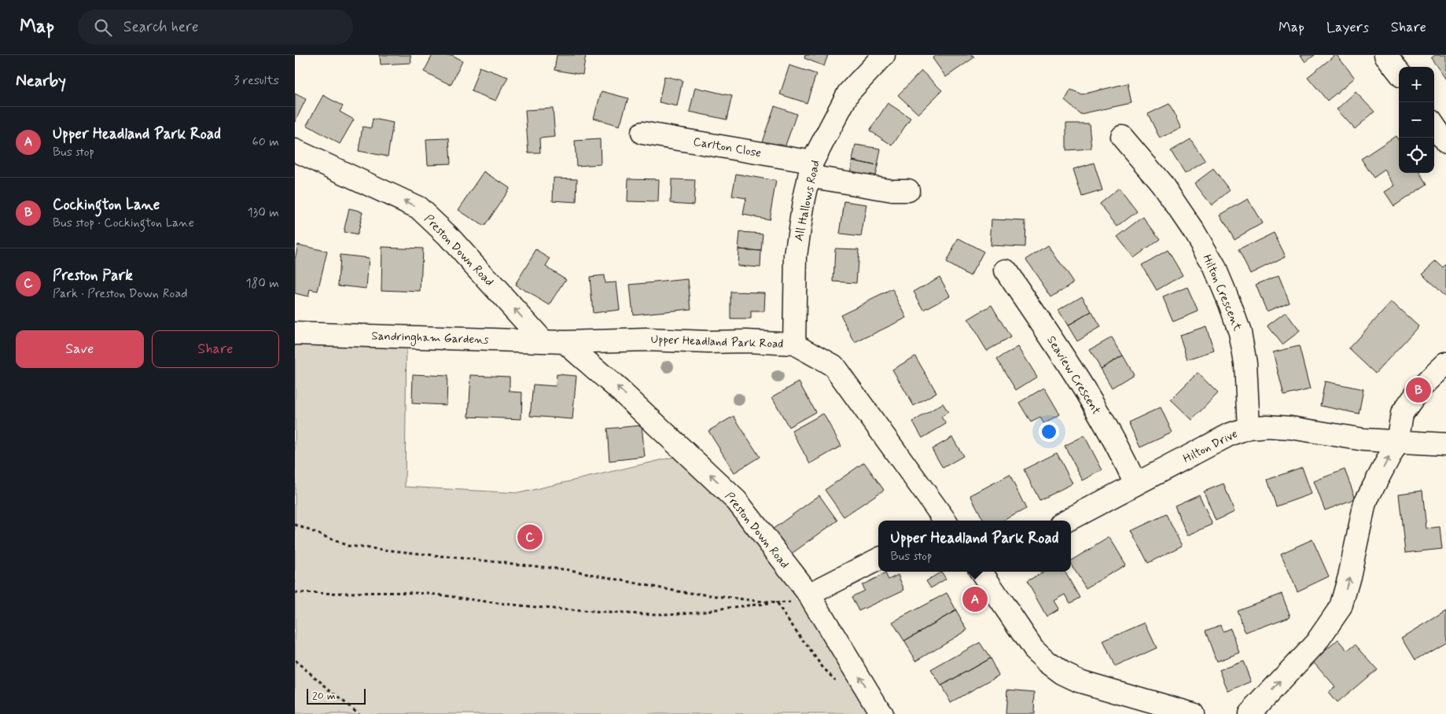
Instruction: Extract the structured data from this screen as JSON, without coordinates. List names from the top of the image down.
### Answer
{
  "streets": {
    "street": [
      "Carlton Close",
      "All Hallows Road",
      "Preston Down Road",
      "Hilton Crescent",
      "Sandringham Gardens",
      "Upper Headland Park Road",
      "Seaview Crescent",
      "Hilton Drive"
    ]
  },
  "crossings": [
    ["Carlton Close", "All Hallows Road"],
    ["All Hallows Road", "Upper Headland Park Road"],
    ["Preston Down Road", "Sandringham Gardens"],
    ["Preston Down Road", "Upper Headland Park Road"],
    ["Hilton Crescent", "Hilton Drive"],
    ["Sandringham Gardens", "Upper Headland Park Road"],
    ["Seaview Crescent", "Hilton Drive"]
  ],
  "one_way": ["Preston Down Road"],
  "scale_bar": "20 m",
  "page": {
    "header": "Map",
    "search": "Search here",
    "nav": ["Map", "Layers", "Share"],
    "heading": ["Nearby", "3 results"],
    "map_buttons": ["+", "−"],
    "list": [
      {
        "mark": "A",
        "name": "Upper Headland Park Road",
        "note": "Bus stop",
        "value": "60 m"
      },
      {
        "mark": "B",
        "name": "Cockington Lane",
        "note": "Bus stop · Cockington Lane",
        "value": "130 m"
      },
      {
        "mark": "C",
        "name": "Preston Park",
        "note": "Park · Preston Down Road",
        "value": "180 m"
      }
    ],
    "buttons": ["Save", "Share"],
    "pins": ["B", "C", "A"],
    "popup": ["Upper Headland Park Road", "Bus stop"],
    "scale": "20 m"
  }
}
